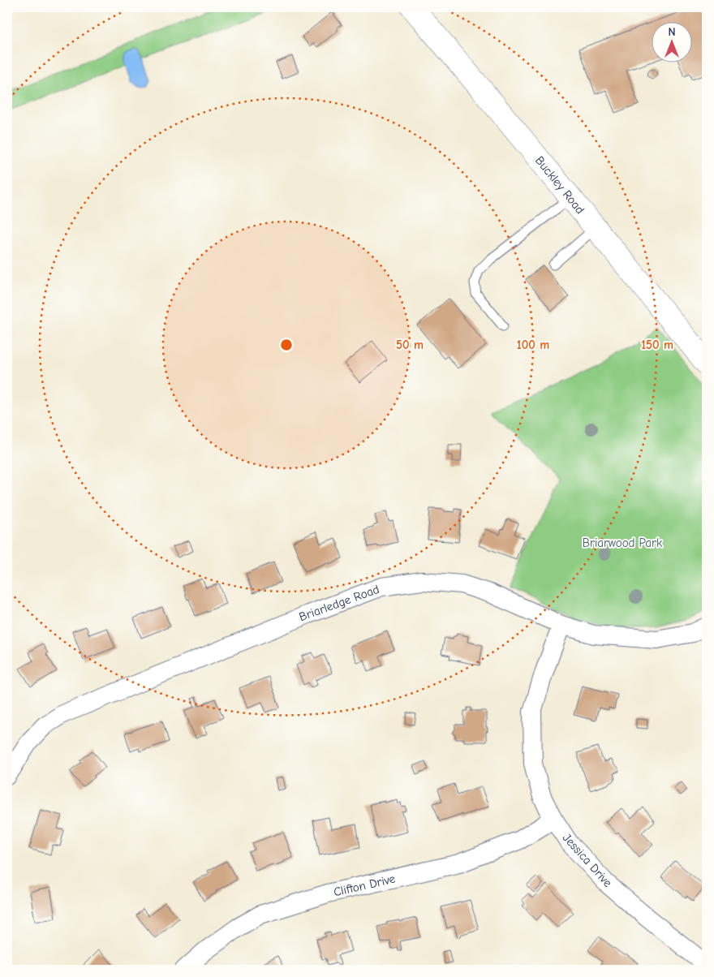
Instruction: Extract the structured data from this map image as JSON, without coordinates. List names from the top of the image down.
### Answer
{
  "streets": {
    "street": [
      "Buckley Road",
      "Briarledge Road",
      "Jessica Drive",
      "Clifton Drive"
    ]
  },
  "crossings": [
    ["Briarledge Road", "Jessica Drive"],
    ["Jessica Drive", "Clifton Drive"]
  ],
  "parks": ["Briarwood Park"],
  "north": "top",
  "rings": ["50 m", "100 m", "150 m"]
}
